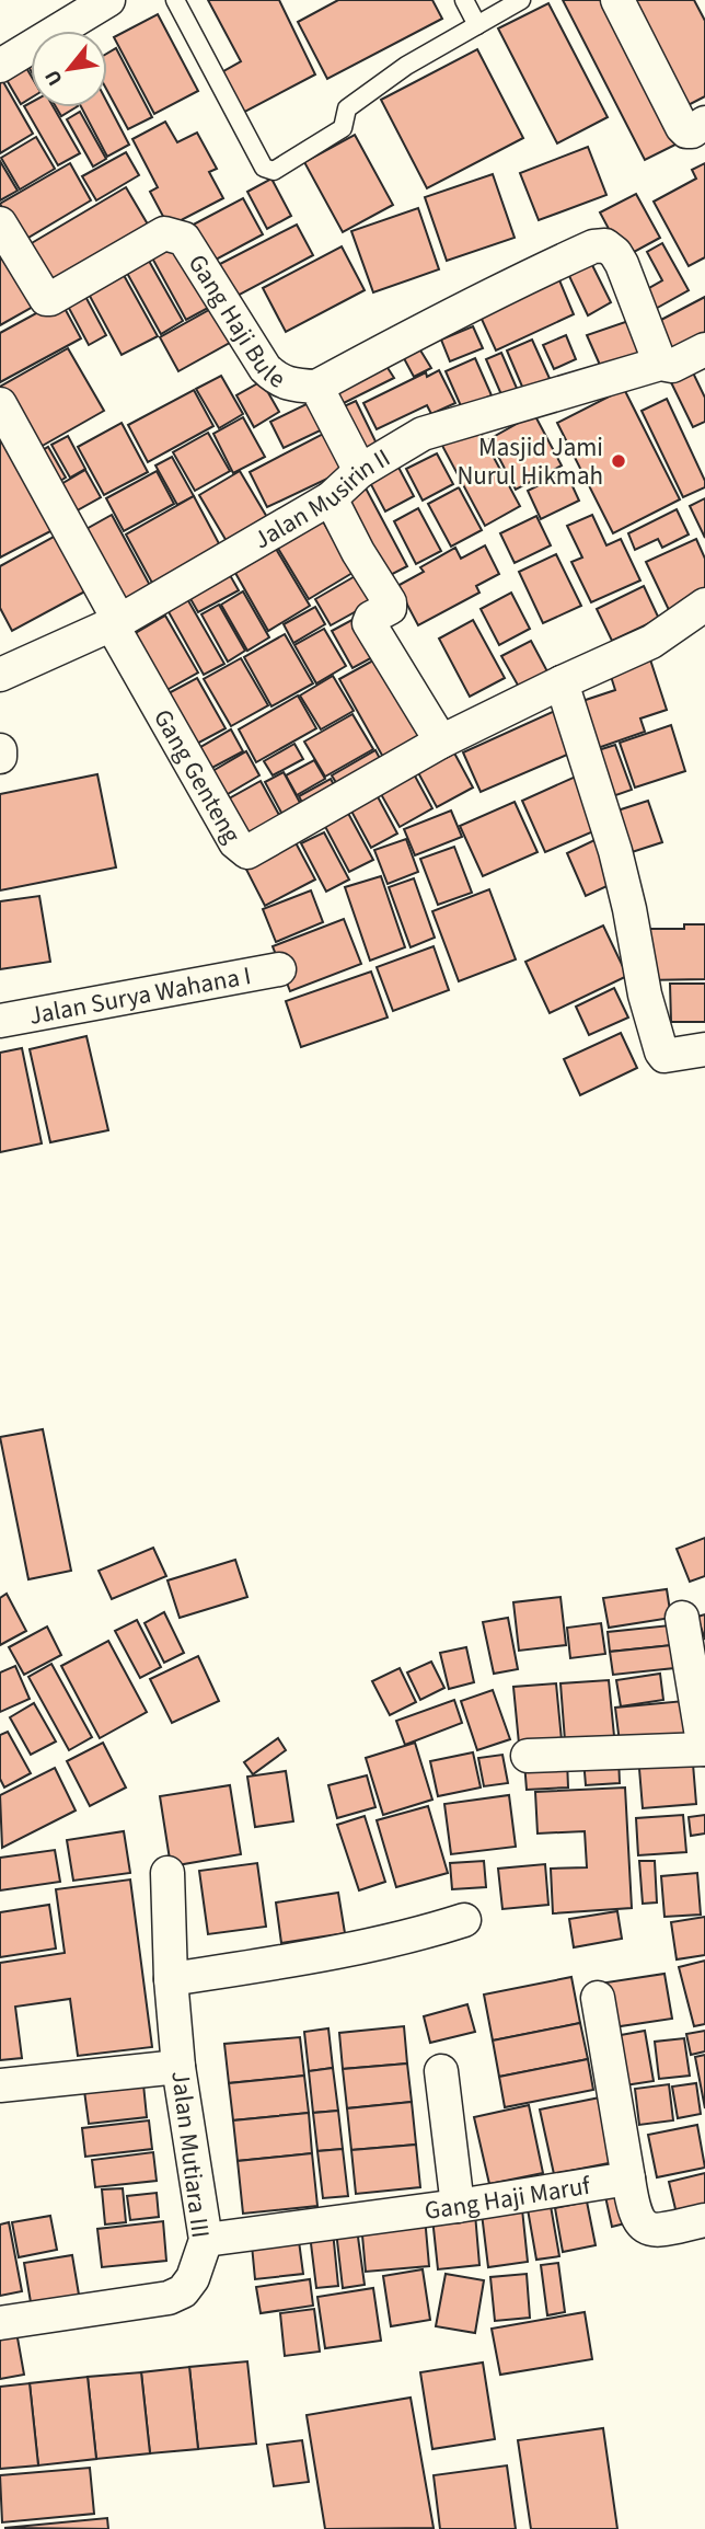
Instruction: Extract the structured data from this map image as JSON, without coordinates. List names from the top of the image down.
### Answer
{
  "streets": {
    "street": [
      "Gang Haji Bule",
      "Jalan Musirin II",
      "Gang Genteng",
      "Jalan Surya Wahana I",
      "Jalan Mutiara III",
      "Gang Haji Maruf"
    ]
  },
  "crossings": [
    ["Gang Haji Bule", "Jalan Musirin II"],
    ["Jalan Musirin II", "Gang Genteng"],
    ["Jalan Mutiara III", "Gang Haji Maruf"]
  ],
  "places": ["Masjid Jami Nurul Hikmah"],
  "north": "bottom left"
}
